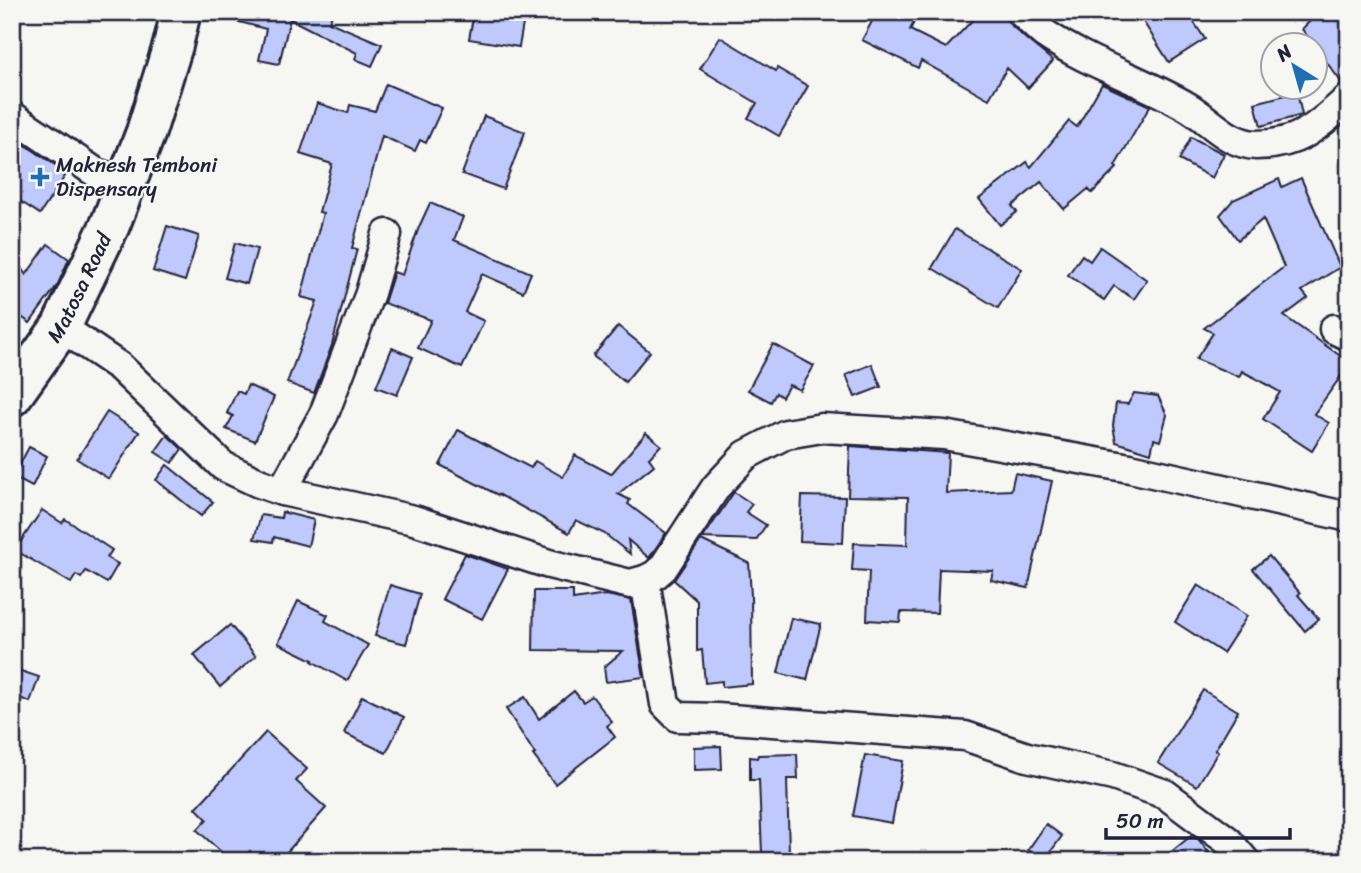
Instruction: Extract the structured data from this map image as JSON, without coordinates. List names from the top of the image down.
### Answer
{
  "streets": {
    "street": ["Matosa Road"]
  },
  "places": {
    "health": ["Maknesh Temboni Dispensary"]
  },
  "scale_bar": "50 m",
  "north": "top left"
}
